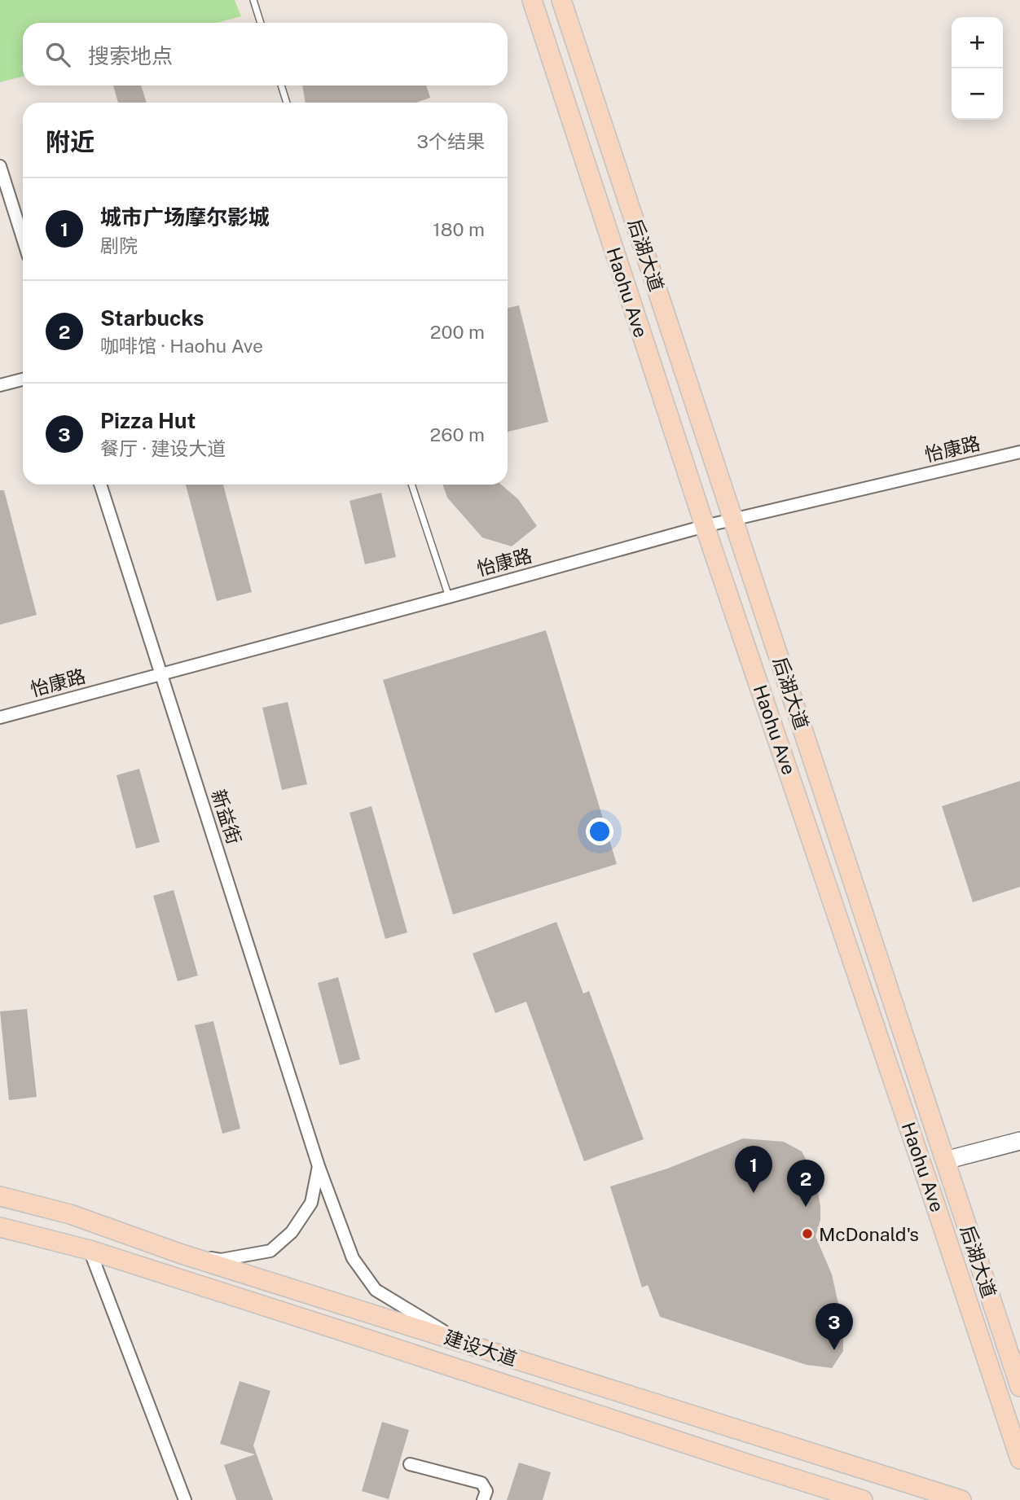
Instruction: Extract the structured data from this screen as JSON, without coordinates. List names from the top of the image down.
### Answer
{
  "streets": {
    "main road": ["后湖大道", "Haohu Ave", "建设大道"],
    "street": ["怡康路", "新益街"]
  },
  "crossings": [
    ["后湖大道", "怡康路"],
    ["Haohu Ave", "怡康路"],
    ["怡康路", "新益街"],
    ["新益街", "建设大道"]
  ],
  "places": ["McDonald's"],
  "page": {
    "map_buttons": ["+", "−"],
    "search": "搜索地点",
    "heading": ["附近", "3个结果"],
    "list": [
      {
        "mark": "1",
        "name": "城市广场摩尔影城",
        "note": "剧院",
        "value": "180 m"
      },
      {
        "mark": "2",
        "name": "Starbucks",
        "note": "咖啡馆 · Haohu Ave",
        "value": "200 m"
      },
      {
        "mark": "3",
        "name": "Pizza Hut",
        "note": "餐厅 · 建设大道",
        "value": "260 m"
      }
    ],
    "pins": ["1", "2", "3"]
  }
}
